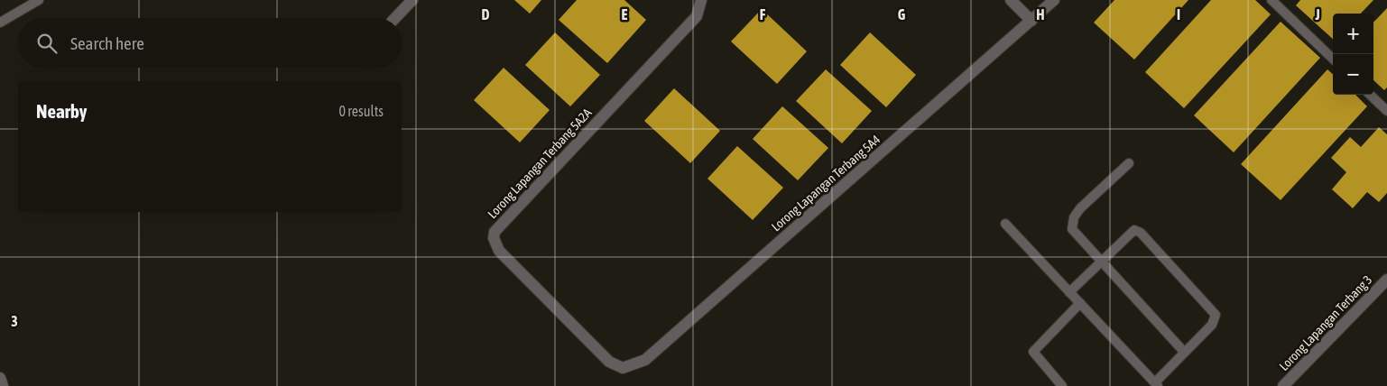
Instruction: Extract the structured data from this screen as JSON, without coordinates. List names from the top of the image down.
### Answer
{
  "streets": {
    "street": ["Lorong Lapangan Terbang 5A2A", "Lorong Lapangan Terbang 5A4", "Lorong Lapangan Terbang 3"]
  },
  "crossings": [
    ["Lorong Lapangan Terbang 5A2A", "Lorong Lapangan Terbang 5A4"]
  ],
  "page": {
    "map_buttons": ["+", "−"],
    "search": "Search here",
    "heading": ["Nearby", "0 results"]
  },
  "grid": {
    "columns": [
      "D",
      "E",
      "F",
      "G",
      "H",
      "I",
      "J"
    ],
    "rows": ["3"]
  }
}
